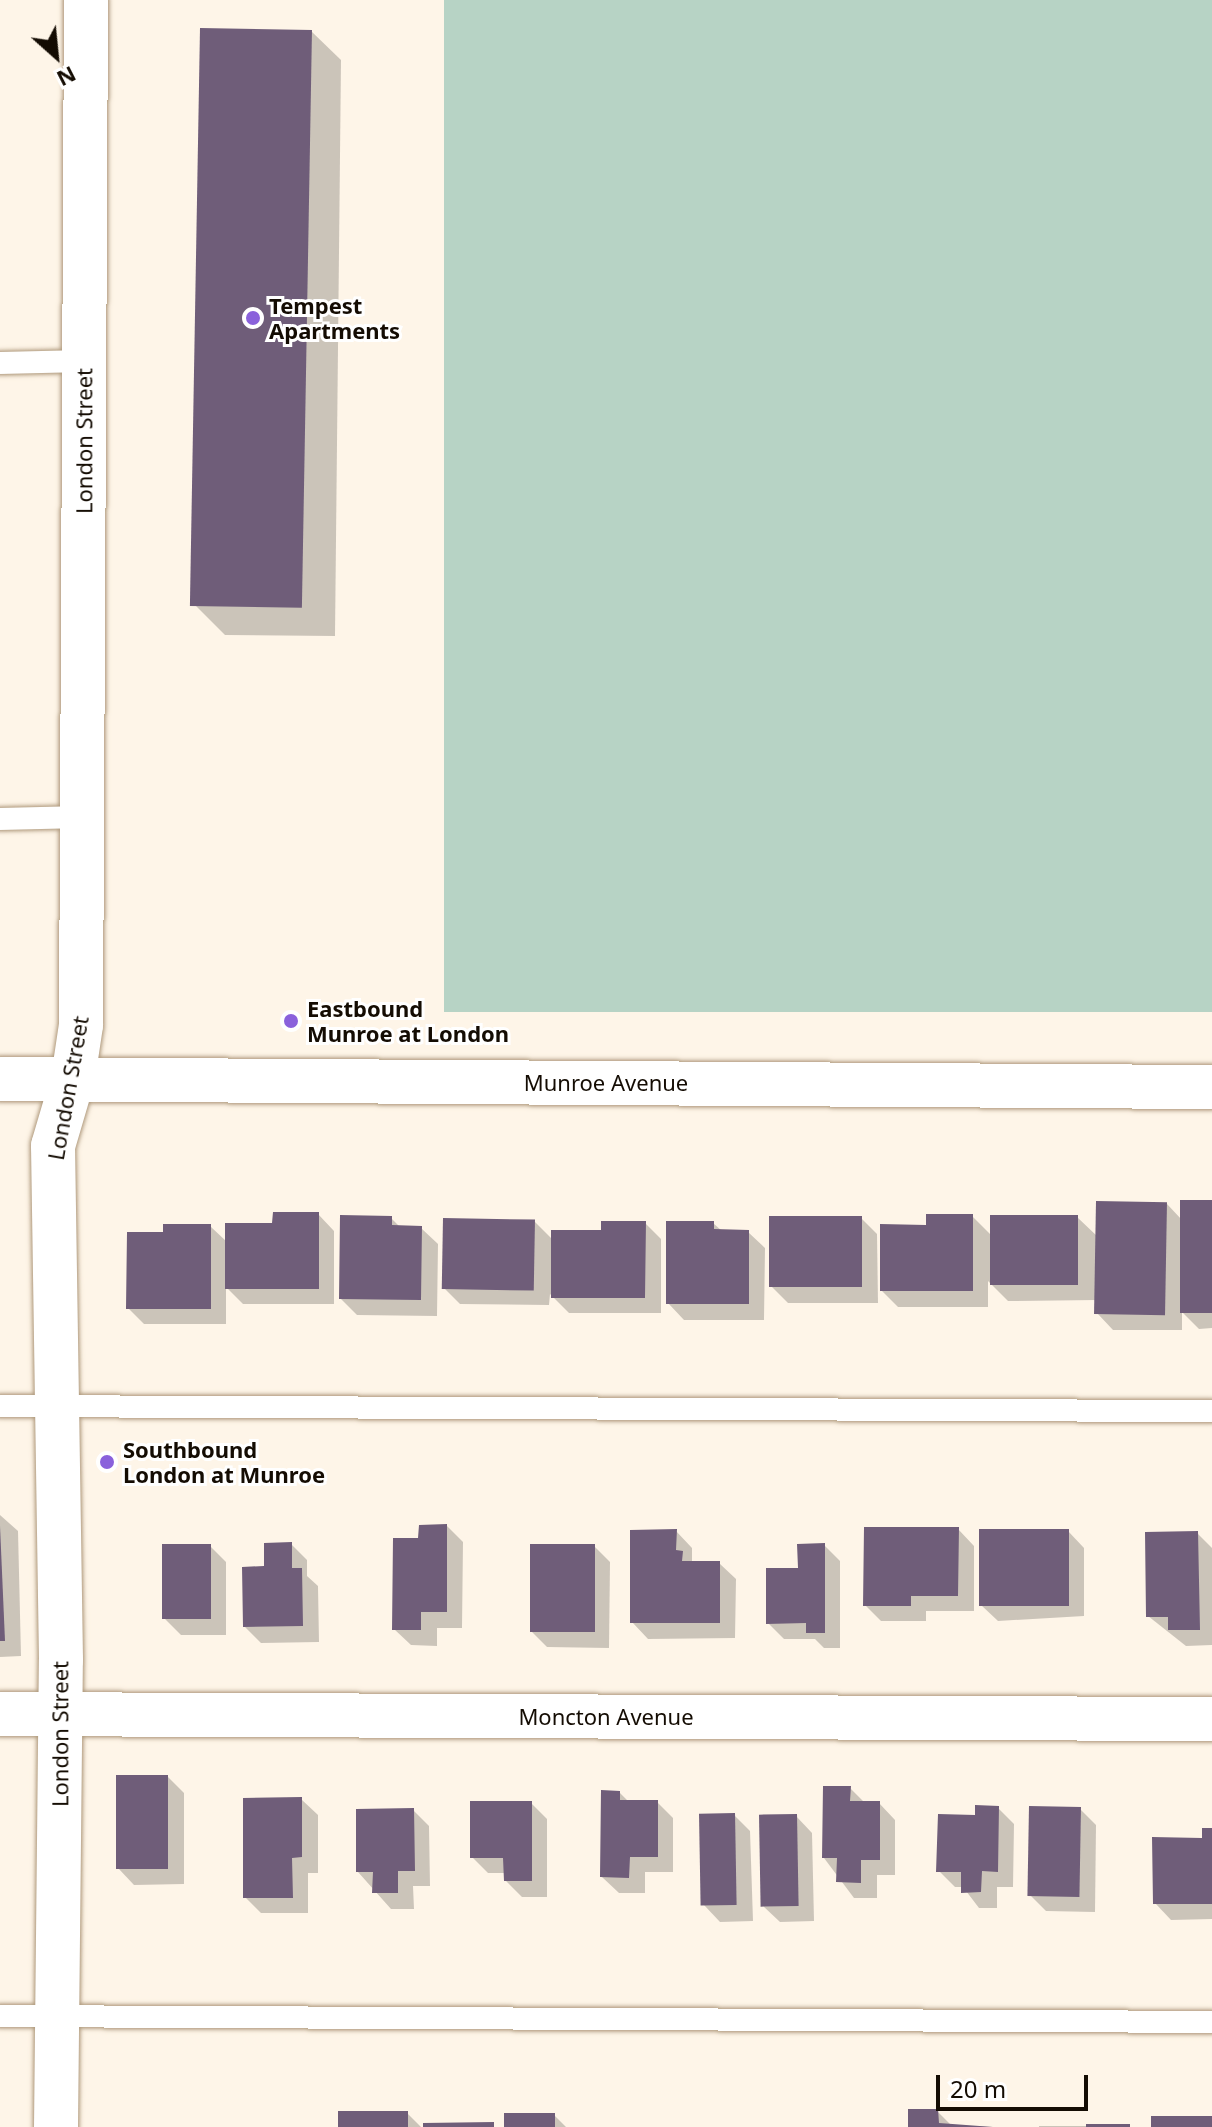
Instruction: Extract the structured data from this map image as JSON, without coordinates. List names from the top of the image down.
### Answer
{
  "streets": {
    "street": ["London Street", "Munroe Avenue", "Moncton Avenue"]
  },
  "crossings": [
    ["London Street", "Munroe Avenue"],
    ["London Street", "Moncton Avenue"]
  ],
  "places": ["Tempest Apartments", "Eastbound Munroe at London", "Southbound London at Munroe"],
  "scale_bar": "20 m",
  "north": "bottom right"
}
